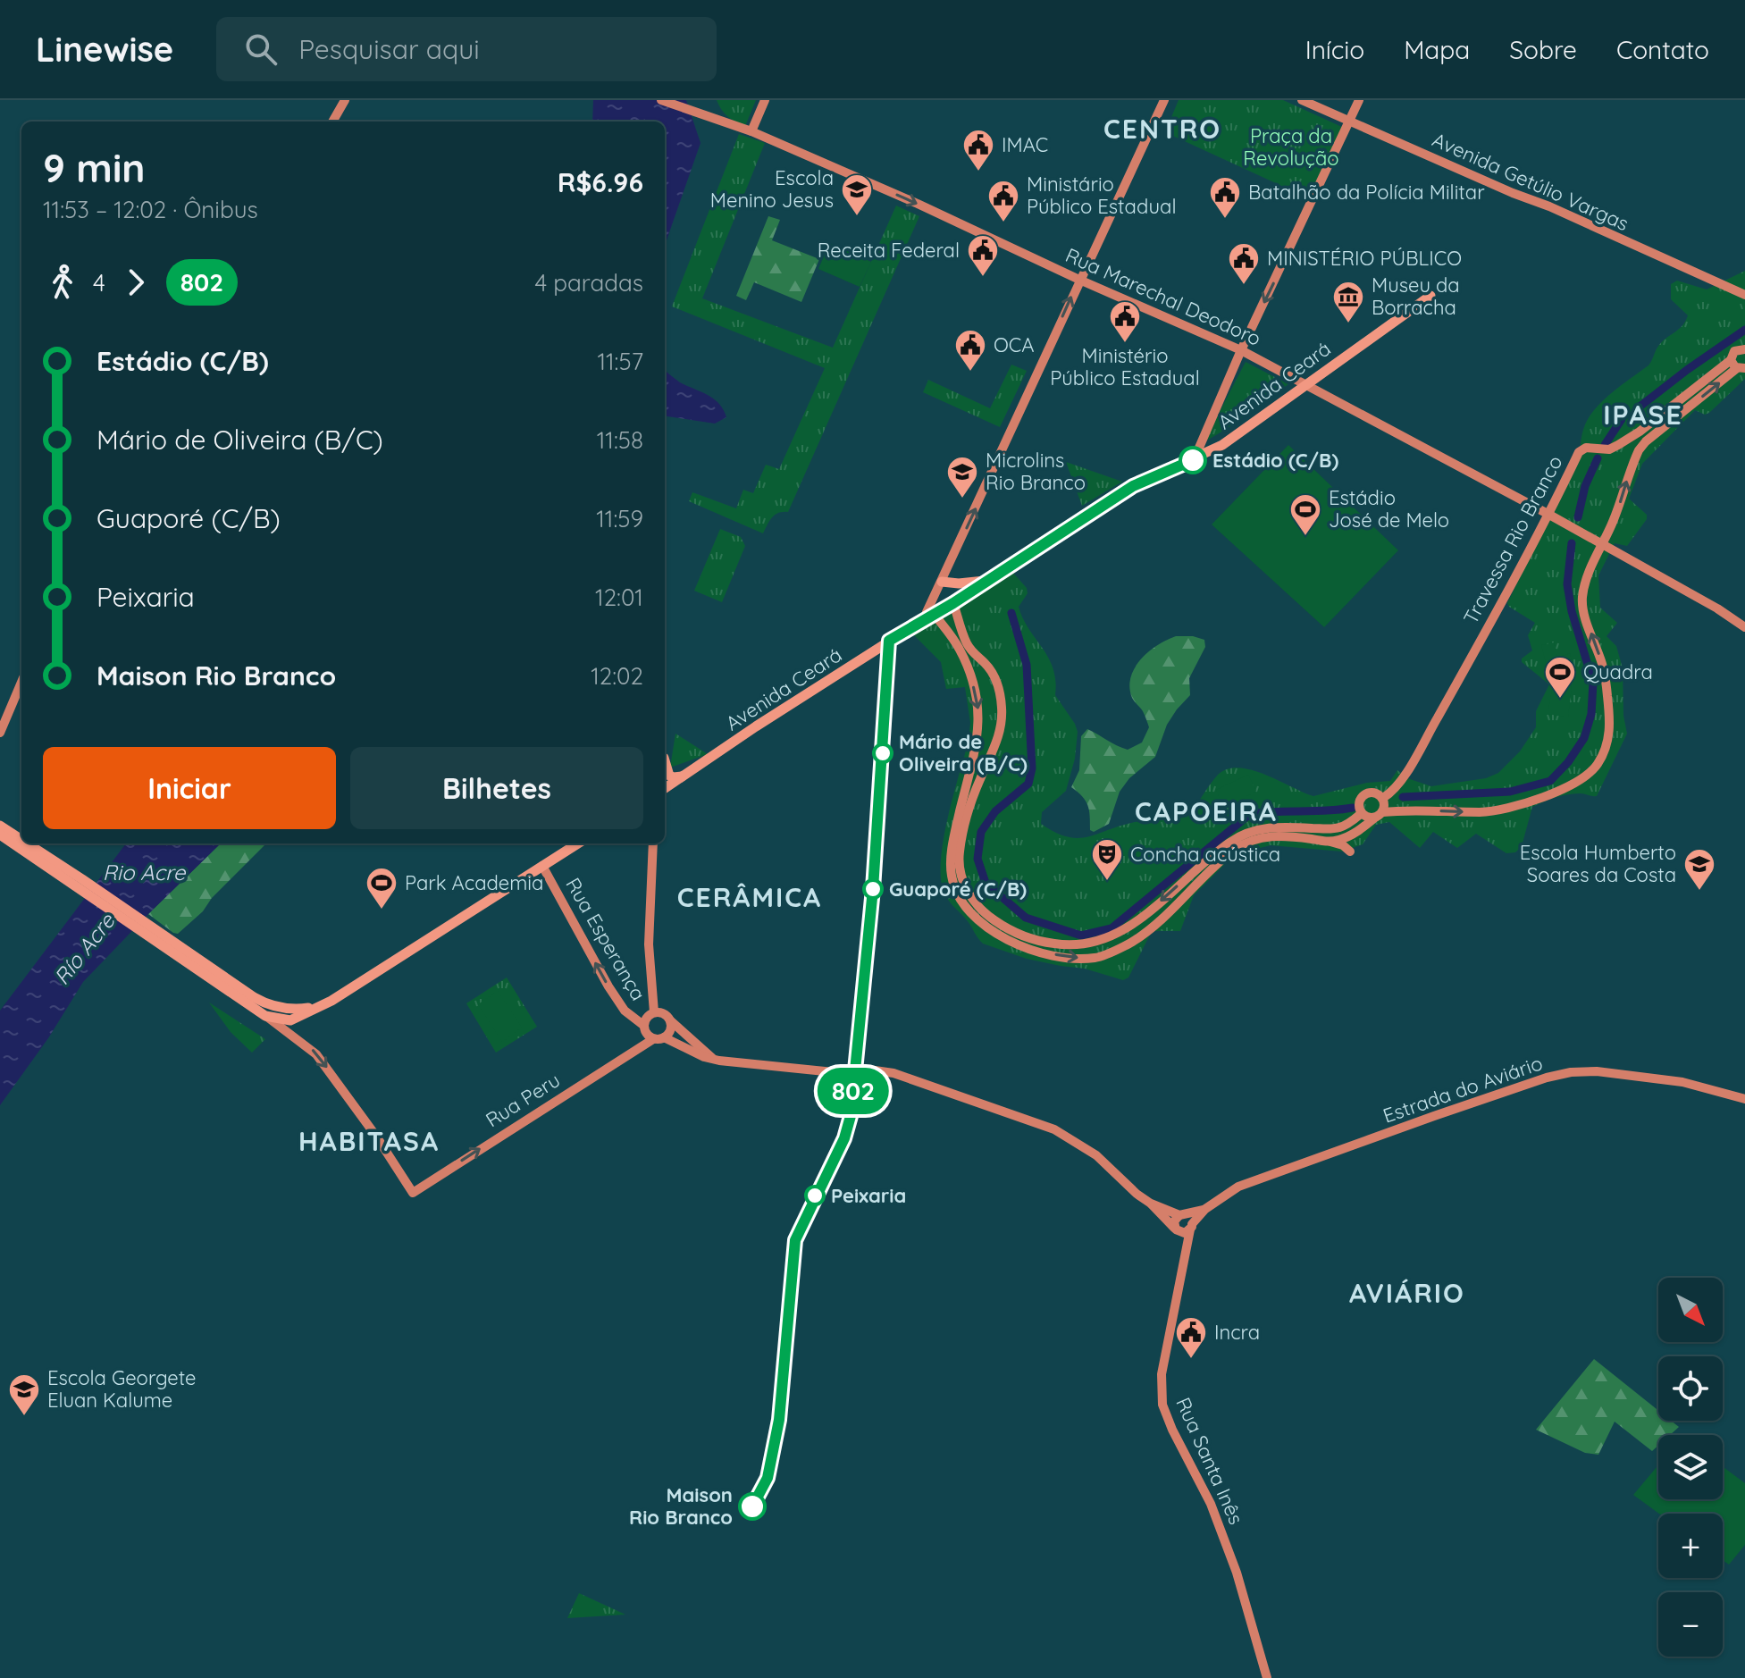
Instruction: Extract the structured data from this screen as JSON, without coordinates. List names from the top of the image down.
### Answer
{
  "streets": {
    "main road": ["Avenida Ceará"],
    "street": [
      "Avenida Getúlio Vargas",
      "Rua Marechal Deodoro",
      "Travessa Rio Branco",
      "Rua Esperança",
      "Estrada do Aviário",
      "Rua Peru",
      "Rua Santa Inês"
    ]
  },
  "crossings": [
    ["Rua Marechal Deodoro", "Avenida Ceará"],
    ["Rua Marechal Deodoro", "Travessa Rio Branco"],
    ["Rua Esperança", "Rua Peru"],
    ["Estrada do Aviário", "Rua Santa Inês"]
  ],
  "one_way": ["Rua Esperança"],
  "districts": [
    "CENTRO",
    "IPASE",
    "CAPOEIRA",
    "CERÂMICA",
    "HABITASA",
    "AVIÁRIO"
  ],
  "water": ["Rio Acre", "Río Acre"],
  "parks": ["Praça da Revolução"],
  "places": {
    "public building": [
      "IMAC",
      "Batalhão da Polícia Militar",
      "Ministário Público Estadual",
      "Receita Federal",
      "MINISTÉRIO PÚBLICO",
      "Ministério Público Estadual",
      "OCA",
      "Incra"
    ],
    "school or university": [
      "Escola Menino Jesus",
      "Microlins Rio Branco",
      "Escola Humberto Soares da Costa",
      "Escola Georgete Eluan Kalume"
    ],
    "museum": ["Museu da Borracha"],
    "other": [
      "Estádio (C/B)",
      "Mário de Oliveira (B/C)",
      "Guaporé (C/B)",
      "Peixaria",
      "Maison Rio Branco"
    ],
    "sports": ["Estádio José de Melo", "Quadra", "Park Academia"],
    "theatre": ["Concha acústica"]
  },
  "lines": ["bus line 802"],
  "north": "bottom right",
  "page": {
    "header": "Linewise",
    "search": "Pesquisar aqui",
    "nav": [
      "Início",
      "Mapa",
      "Sobre",
      "Contato"
    ],
    "on_map": "802",
    "heading": ["9 min", "11:53 – 12:02 · Ônibus", "R$6.96"],
    "legs": ["4", "802", "4 paradas"],
    "list": [
      {
        "name": "Estádio (C/B)",
        "value": "11:57"
      },
      {
        "name": "Mário de Oliveira (B/C)",
        "value": "11:58"
      },
      {
        "name": "Guaporé (C/B)",
        "value": "11:59"
      },
      {
        "name": "Peixaria",
        "value": "12:01"
      },
      {
        "name": "Maison Rio Branco",
        "value": "12:02"
      }
    ],
    "buttons": ["Iniciar", "Bilhetes"],
    "map_buttons": ["+", "−"]
  }
}
